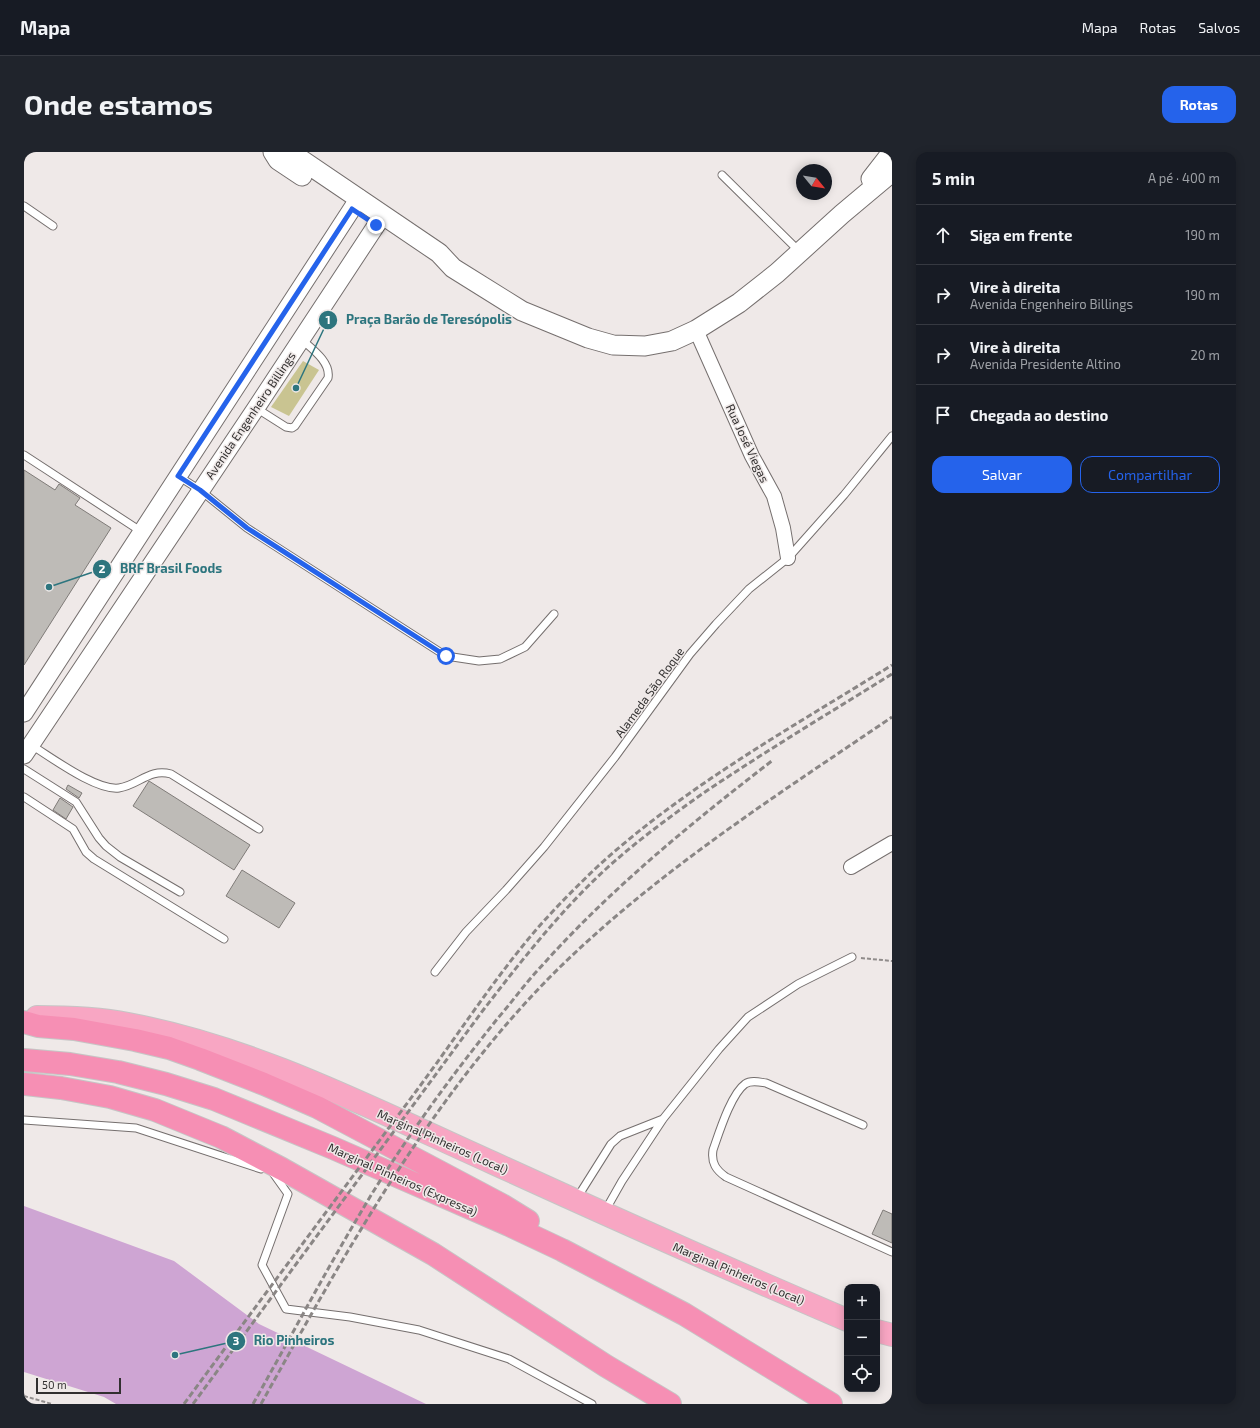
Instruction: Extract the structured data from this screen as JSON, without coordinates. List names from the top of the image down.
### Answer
{
  "streets": {
    "highway": ["Marginal Pinheiros (Local)", "Marginal Pinheiros (Expressa)"],
    "street": ["Avenida Engenheiro Billings", "Rua José Viegas"],
    "lane": ["Alameda São Roque"]
  },
  "crossings": [
    ["Rua José Viegas", "Alameda São Roque"]
  ],
  "places": ["Praça Barão de Teresópolis", "BRF Brasil Foods", "Rio Pinheiros"],
  "scale_bar": "50 m",
  "north": "bottom right",
  "page": {
    "header": "Mapa",
    "nav": ["Mapa", "Rotas", "Salvos"],
    "buttons": [
      "Rotas",
      ["Salvar", "Compartilhar"]
    ],
    "title": "Onde estamos",
    "heading": ["5 min", "A pé · 400 m"],
    "list": [
      ["Siga em frente", "190 m"],
      ["Vire à direita", "Avenida Engenheiro Billings", "190 m"],
      ["Vire à direita", "Avenida Presidente Altino", "20 m"],
      "Chegada ao destino"
    ],
    "map_buttons": ["+", "−"],
    "scale": "50 m"
  }
}
